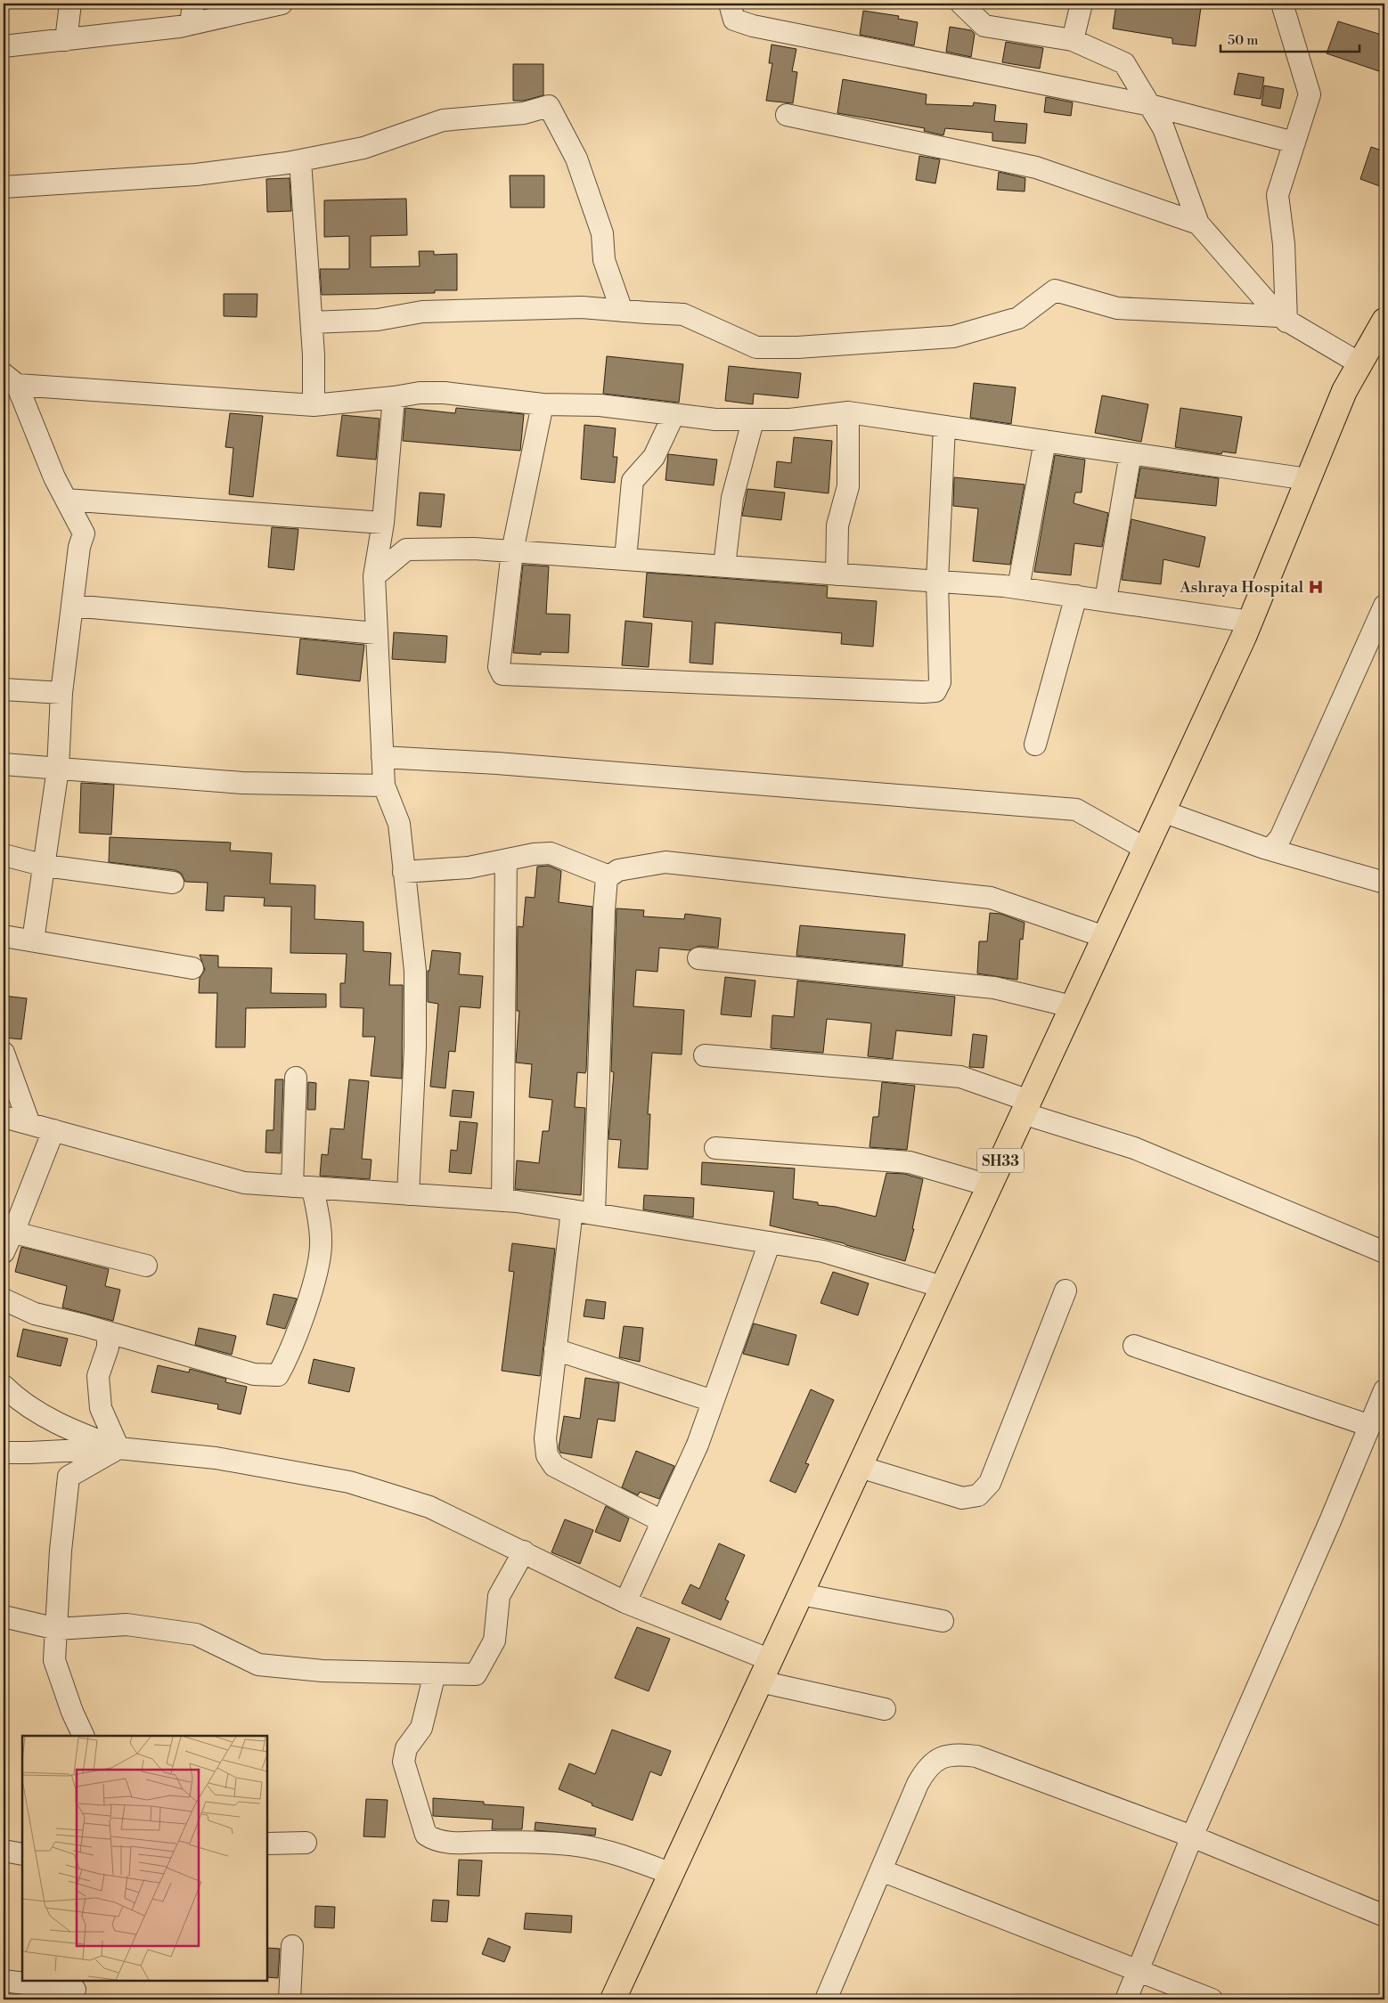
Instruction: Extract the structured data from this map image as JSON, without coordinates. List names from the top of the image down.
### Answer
{
  "streets": {
    "main road": ["SH33"]
  },
  "places": {
    "hospital": ["Ashraya Hospital"]
  },
  "scale_bar": "50 m"
}
